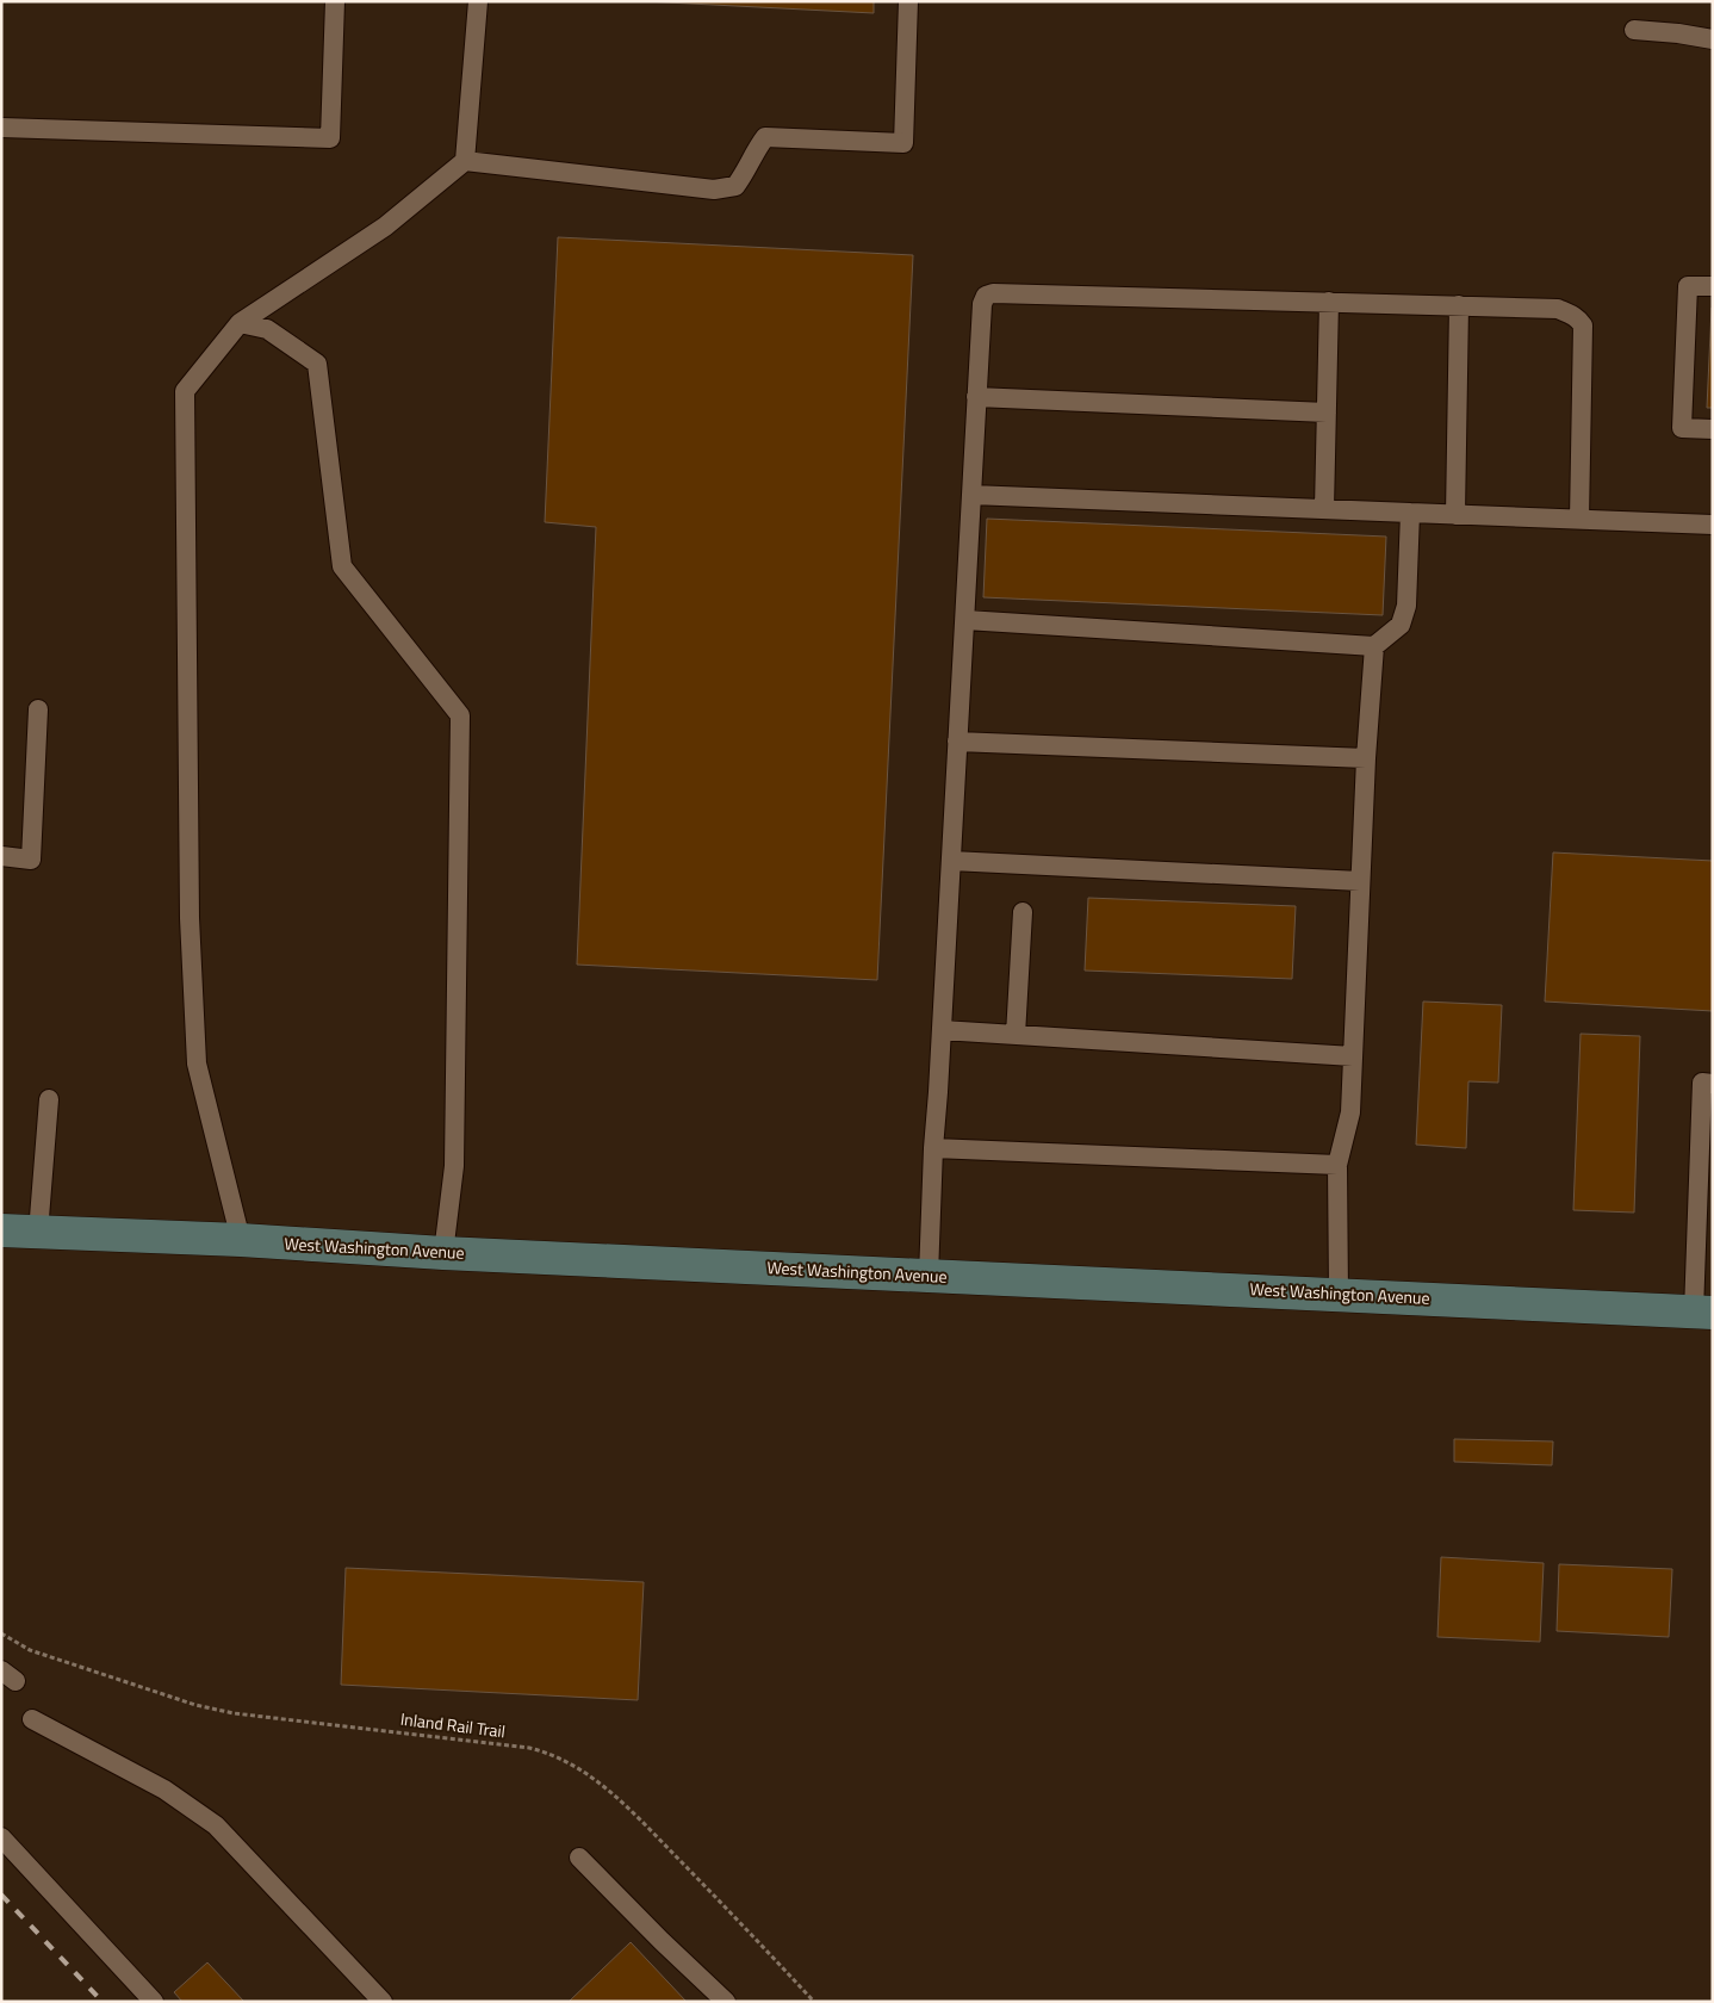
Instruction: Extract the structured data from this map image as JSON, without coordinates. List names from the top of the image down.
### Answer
{
  "streets": {
    "main road": ["West Washington Avenue"],
    "path": ["Inland Rail Trail"]
  }
}
